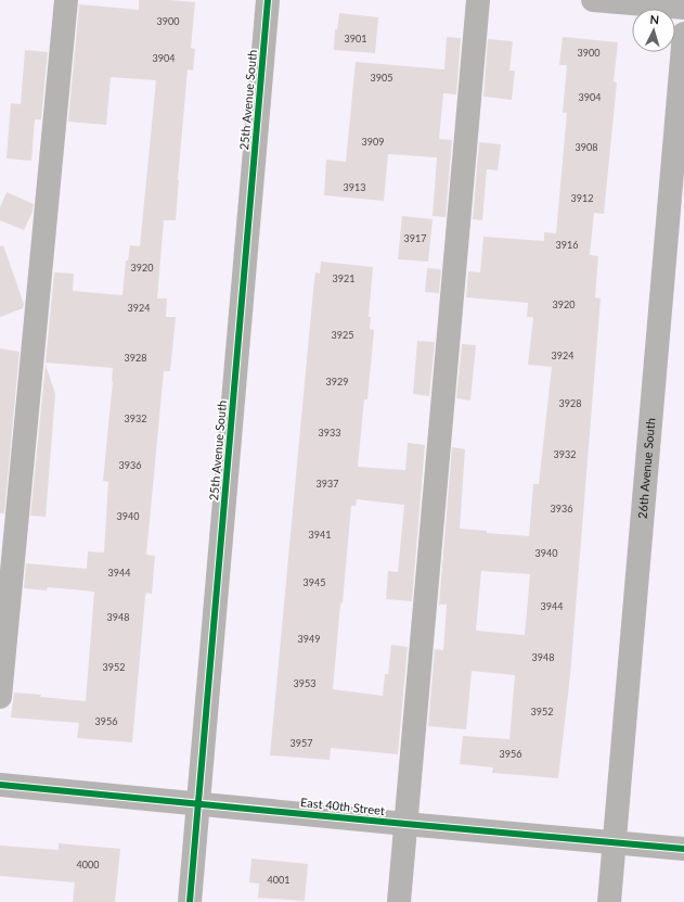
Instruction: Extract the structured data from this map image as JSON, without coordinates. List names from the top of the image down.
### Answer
{
  "streets": {
    "street": ["25th Avenue South", "26th Avenue South", "East 40th Street"]
  },
  "crossings": [
    ["25th Avenue South", "East 40th Street"],
    ["26th Avenue South", "East 40th Street"]
  ],
  "house_numbers": [
    "3900",
    "3901",
    "3900",
    "3904",
    "3905",
    "3904",
    "3909",
    "3908",
    "3913",
    "3912",
    "3917",
    "3916",
    "3920",
    "3921",
    "3920",
    "3924",
    "3925",
    "3924",
    "3928",
    "3929",
    "3928",
    "3932",
    "3933",
    "3932",
    "3936",
    "3937",
    "3936",
    "3940",
    "3941",
    "3940",
    "3944",
    "3945",
    "3944",
    "3948",
    "3949",
    "3948",
    "3952",
    "3953",
    "3952",
    "3956",
    "3957",
    "3956",
    "4000",
    "4001"
  ],
  "north": "top"
}
